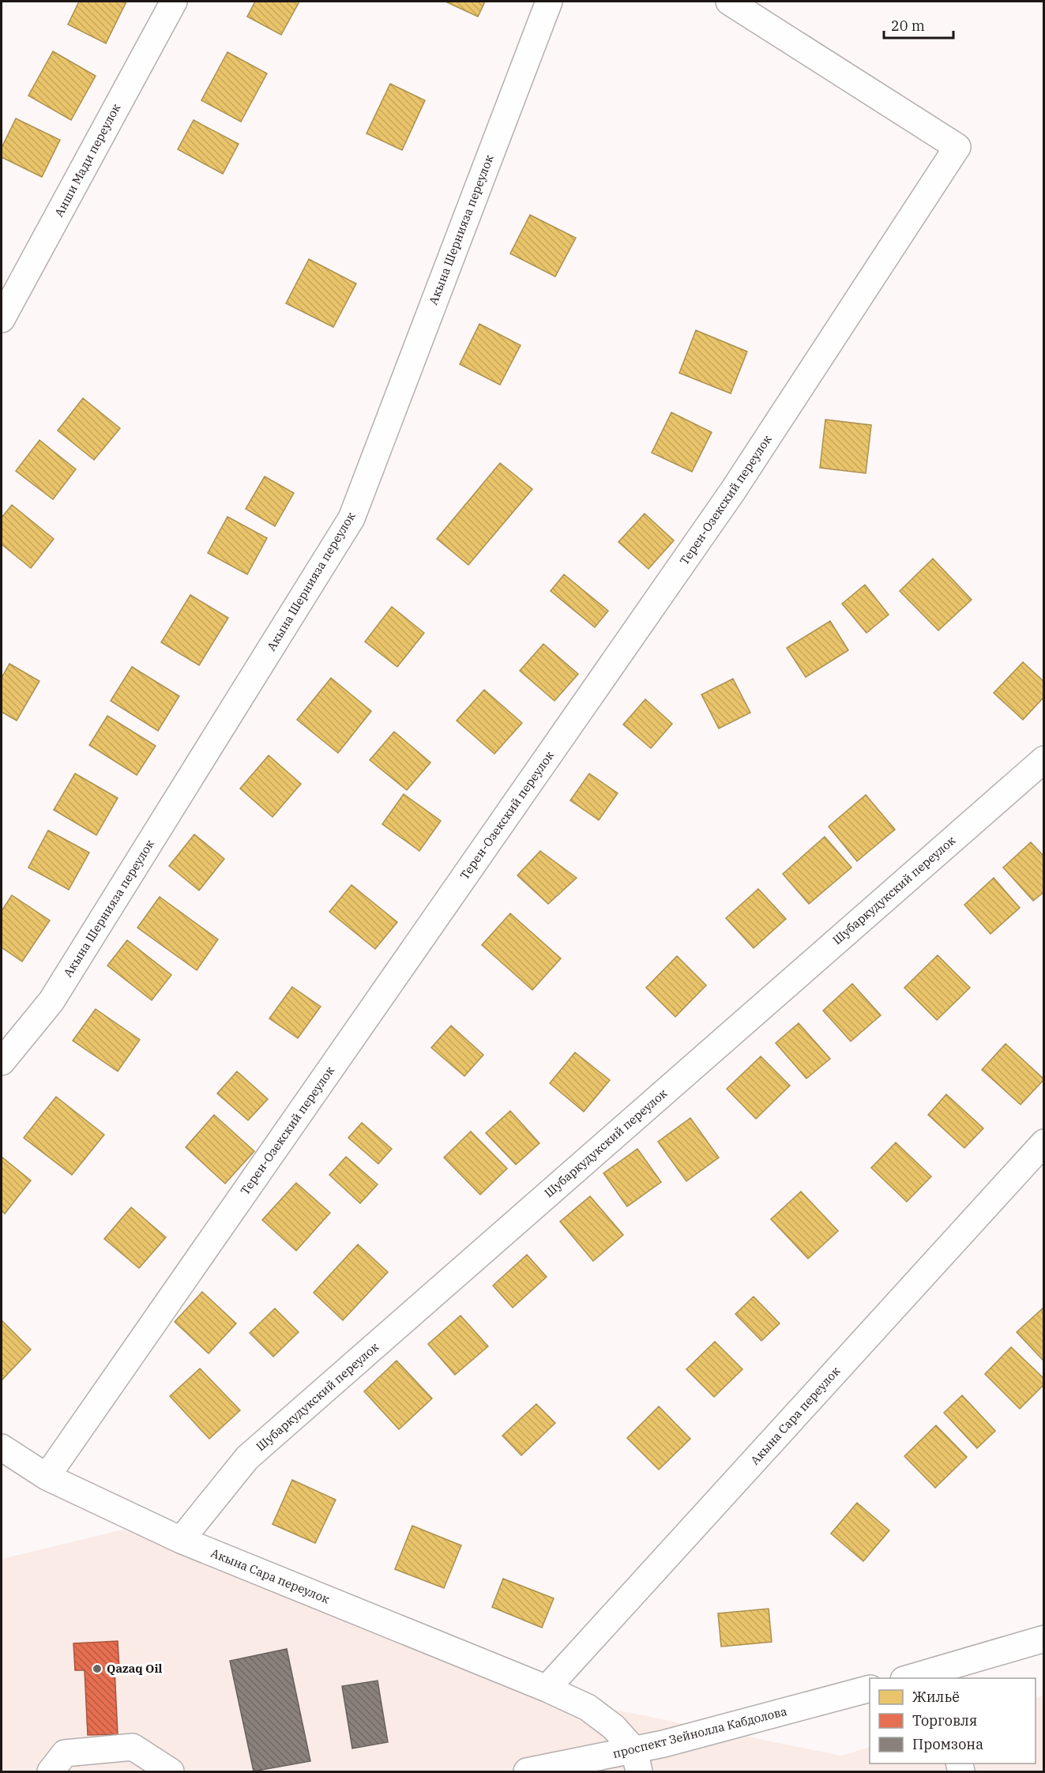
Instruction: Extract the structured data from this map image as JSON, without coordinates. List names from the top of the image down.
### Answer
{
  "streets": {
    "street": [
      "Анши Мади переулок",
      "Акына Шернияза переулок",
      "Терен-Озекский переулок",
      "Шубаркудукский переулок",
      "Акына Сара переулок",
      "проспект Зейнолла Кабдолова"
    ]
  },
  "crossings": [
    ["Терен-Озекский переулок", "Акына Сара переулок"],
    ["Шубаркудукский переулок", "Акына Сара переулок"],
    ["Акына Сара переулок", "проспект Зейнолла Кабдолова"]
  ],
  "places": ["Qazaq Oil"],
  "legend": ["Жильё", "Торговля", "Промзона"],
  "scale_bar": "20 m"
}
